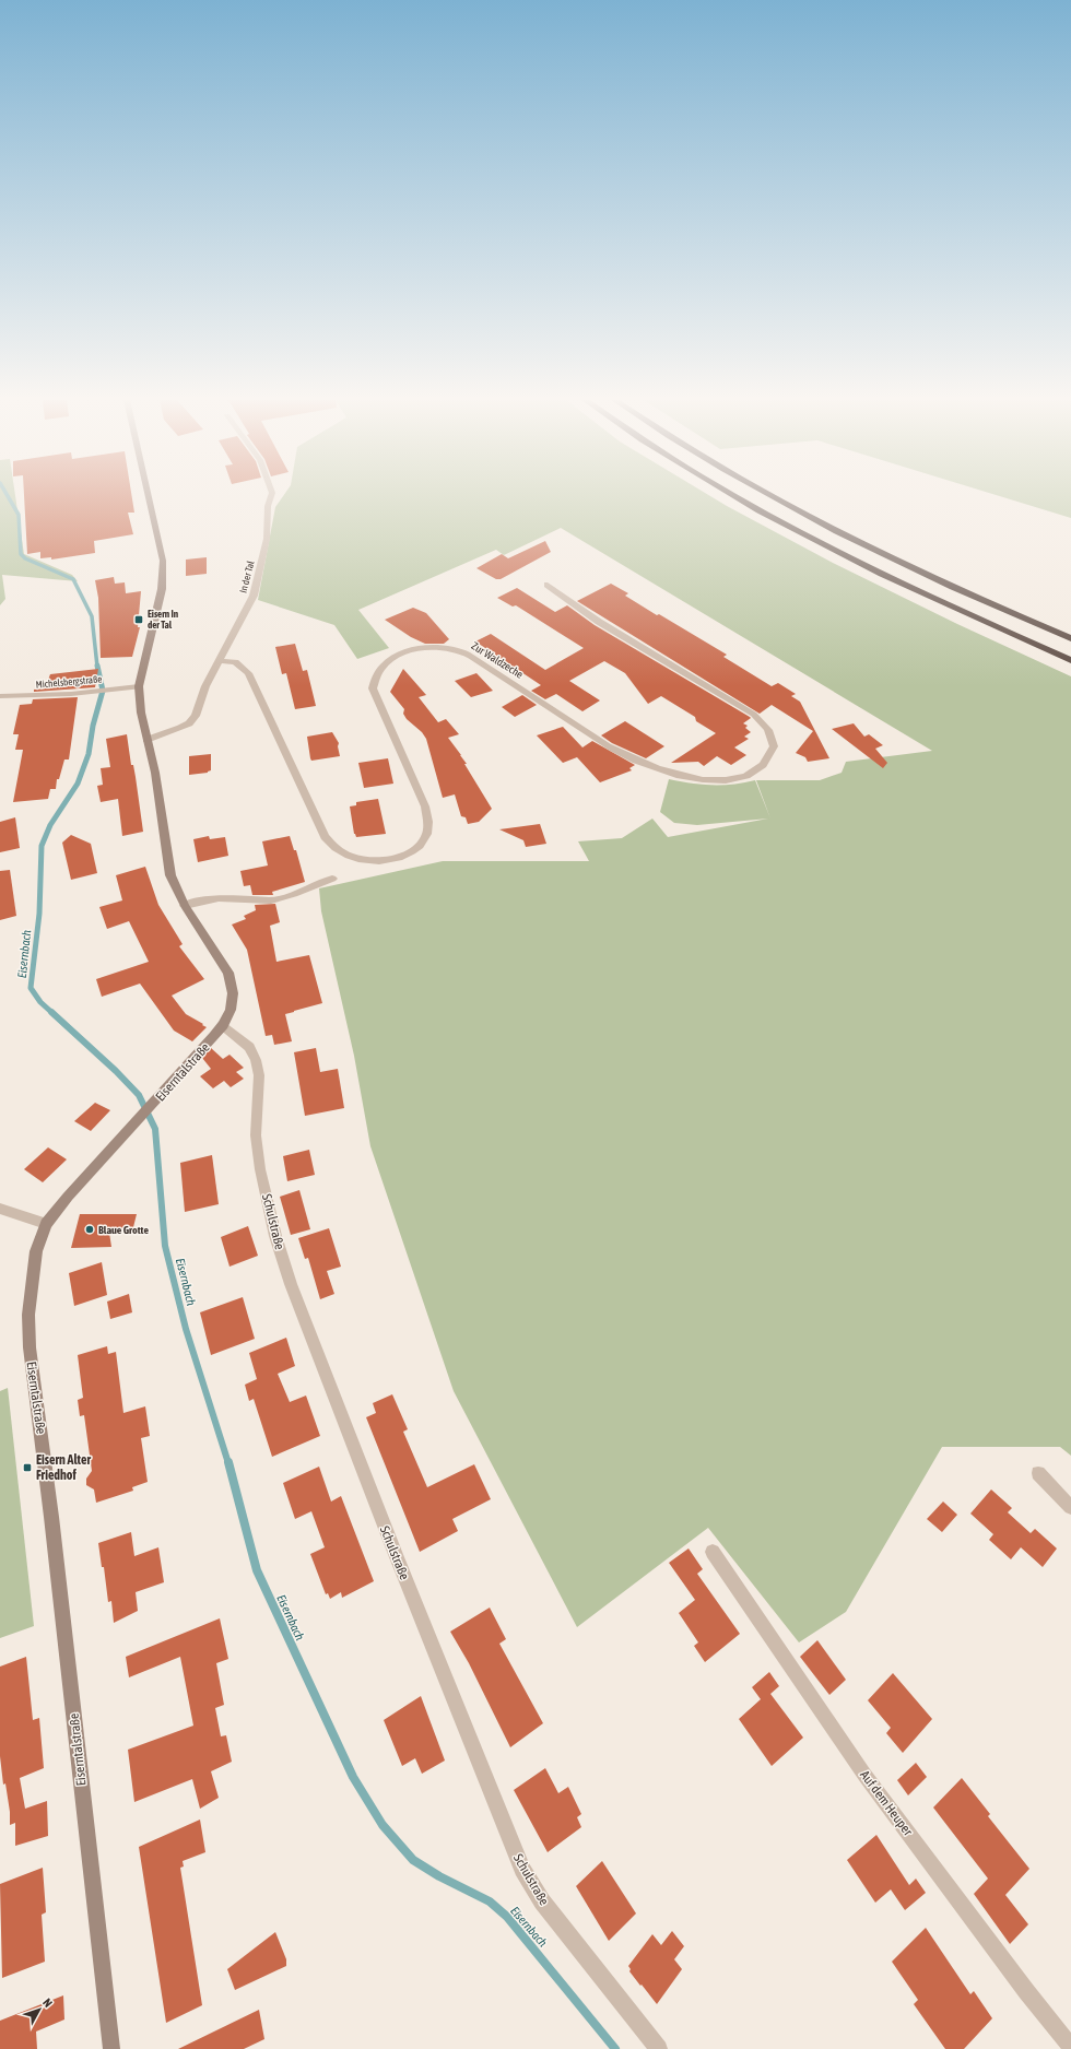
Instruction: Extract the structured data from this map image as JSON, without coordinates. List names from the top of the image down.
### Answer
{
  "streets": {
    "main road": ["Eiserntalstraße"],
    "street": [
      "In der Tal",
      "Zur Waldzeche",
      "Michelsbergstraße",
      "Schulstraße",
      "Auf dem Heuper"
    ]
  },
  "crossings": [
    ["In der Tal", "Zur Waldzeche"],
    ["In der Tal", "Eiserntalstraße"],
    ["Michelsbergstraße", "Eiserntalstraße"],
    ["Eiserntalstraße", "Schulstraße"]
  ],
  "water": ["Eisernbach"],
  "places": {
    "transit": ["Eisern In der Tal", "Eisern Alter Friedhof"],
    "other": ["Blaue Grotte"]
  },
  "north": "top right"
}
